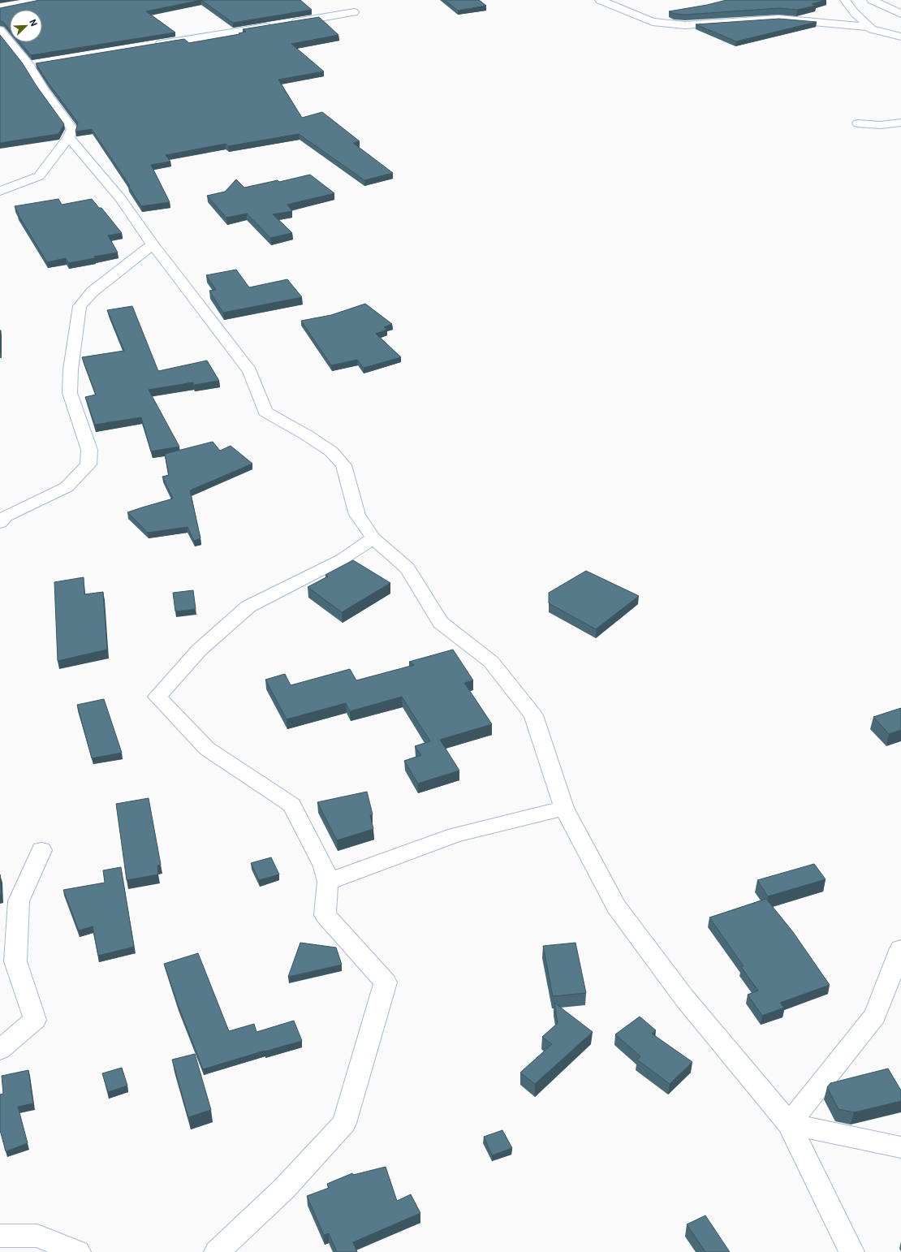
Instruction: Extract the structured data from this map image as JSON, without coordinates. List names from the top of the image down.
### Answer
{
  "north": "top right"
}
